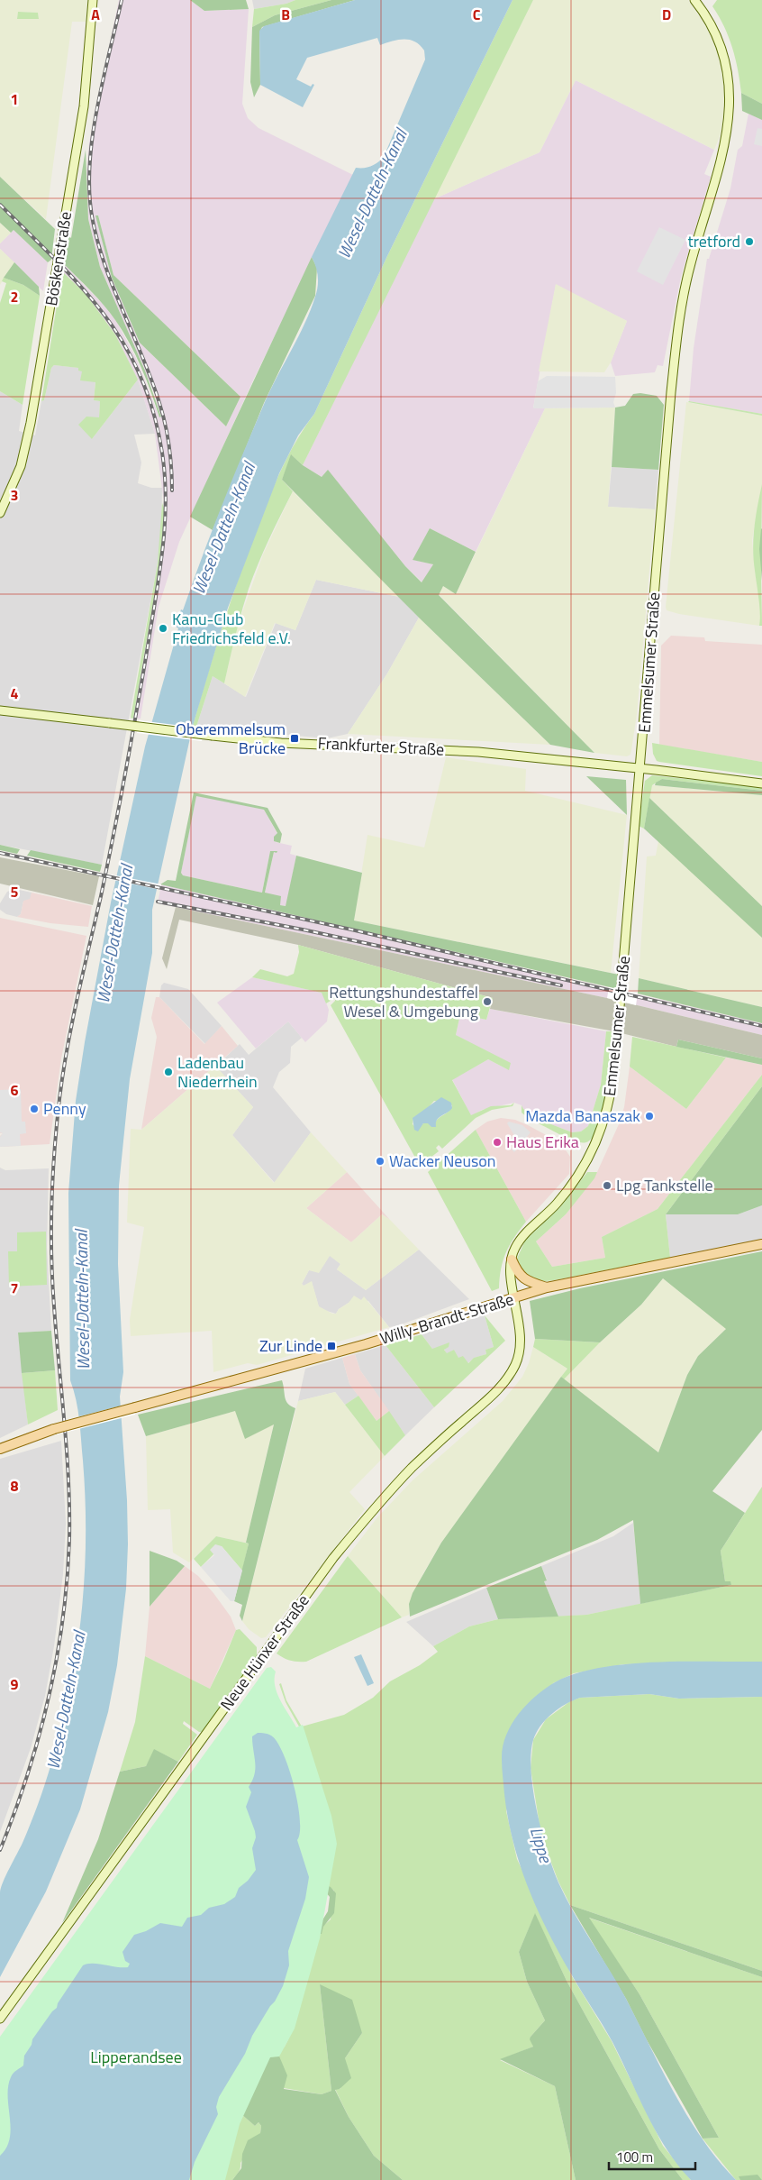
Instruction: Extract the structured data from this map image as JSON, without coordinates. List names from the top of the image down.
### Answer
{
  "streets": {
    "main road": [
      "Böskenstraße",
      "Emmelsumer Straße",
      "Frankfurter Straße",
      "Willy-Brandt-Straße",
      "Neue Hünxer Straße"
    ]
  },
  "crossings": [
    ["Emmelsumer Straße", "Frankfurter Straße"],
    ["Emmelsumer Straße", "Willy-Brandt-Straße"],
    ["Emmelsumer Straße", "Neue Hünxer Straße"],
    ["Willy-Brandt-Straße", "Neue Hünxer Straße"]
  ],
  "water": ["Wesel-Datteln-Kanal", "Lippe"],
  "parks": ["Lipperandsee"],
  "places": {
    "other": [
      "tretford",
      "Kanu-Club Friedrichsfeld e.V.",
      "Rettungshundestaffel Wesel & Umgebung",
      "Ladenbau Niederrhein",
      "Penny",
      "Mazda Banaszak",
      "Haus Erika",
      "Wacker Neuson",
      "Lpg Tankstelle"
    ],
    "transit": ["Oberemmelsum Brücke", "Zur Linde"]
  },
  "scale_bar": "100 m",
  "grid": {
    "columns": [
      "A",
      "B",
      "C",
      "D"
    ],
    "rows": [
      "1",
      "2",
      "3",
      "4",
      "5",
      "6",
      "7",
      "8",
      "9"
    ]
  }
}
